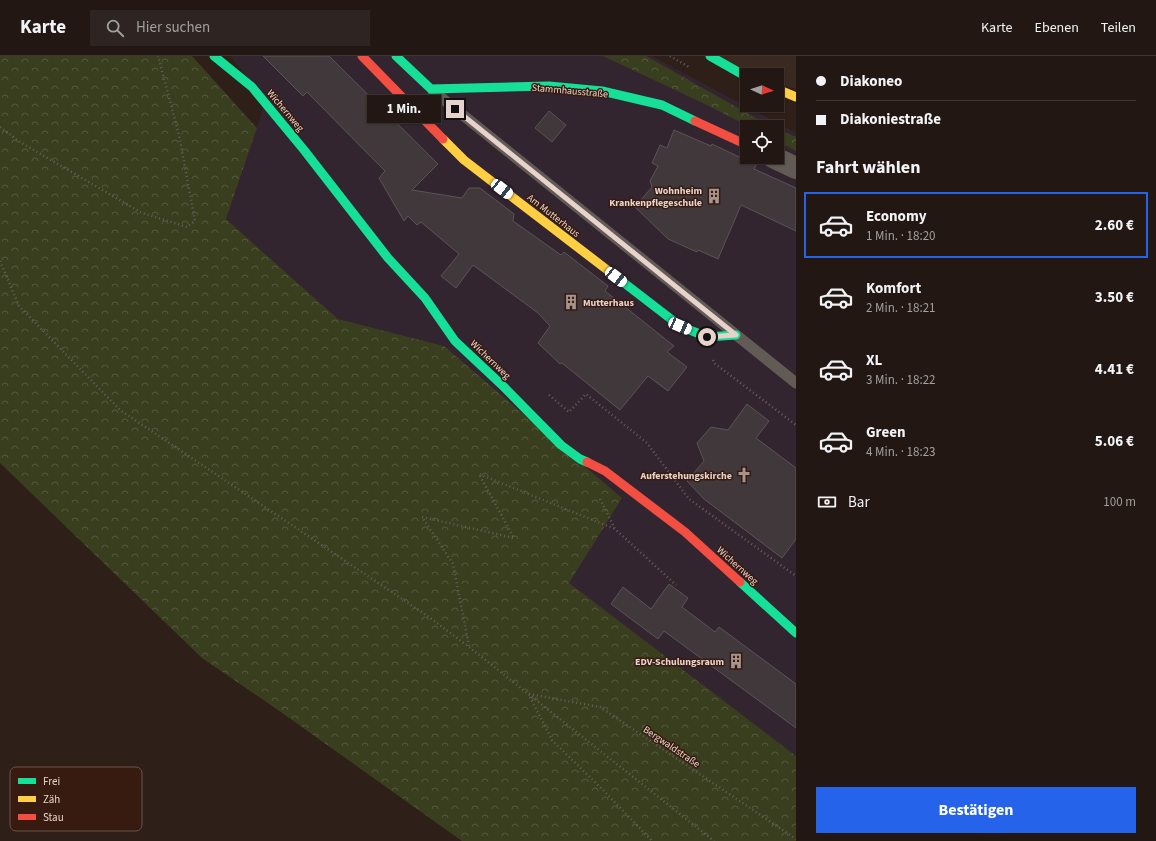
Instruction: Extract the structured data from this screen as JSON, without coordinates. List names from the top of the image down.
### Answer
{
  "streets": {
    "street": ["Stammhausstraße", "Wichernweg", "Am Mutterhaus"],
    "path": ["Bergwaldstraße"]
  },
  "places": {
    "building": ["Wohnheim Krankenpflegeschule", "Mutterhaus", "EDV-Schulungsraum"],
    "church": ["Auferstehungskirche"]
  },
  "legend": ["Frei", "Zäh", "Stau"],
  "north": "right",
  "page": {
    "header": "Karte",
    "search": "Hier suchen",
    "nav": ["Karte", "Ebenen", "Teilen"],
    "banner": ["Diakoneo", "Diakoniestraße"],
    "bubble": "1 Min.",
    "heading": "Fahrt wählen",
    "list": [
      {
        "name": "Economy",
        "note": "1 Min. · 18:20",
        "value": "2.60 €"
      },
      {
        "name": "Komfort",
        "note": "2 Min. · 18:21",
        "value": "3.50 €"
      },
      {
        "name": "XL",
        "note": "3 Min. · 18:22",
        "value": "4.41 €"
      },
      {
        "name": "Green",
        "note": "4 Min. · 18:23",
        "value": "5.06 €"
      }
    ],
    "pay": ["Bar", "100 m"],
    "buttons": "Bestätigen"
  }
}
